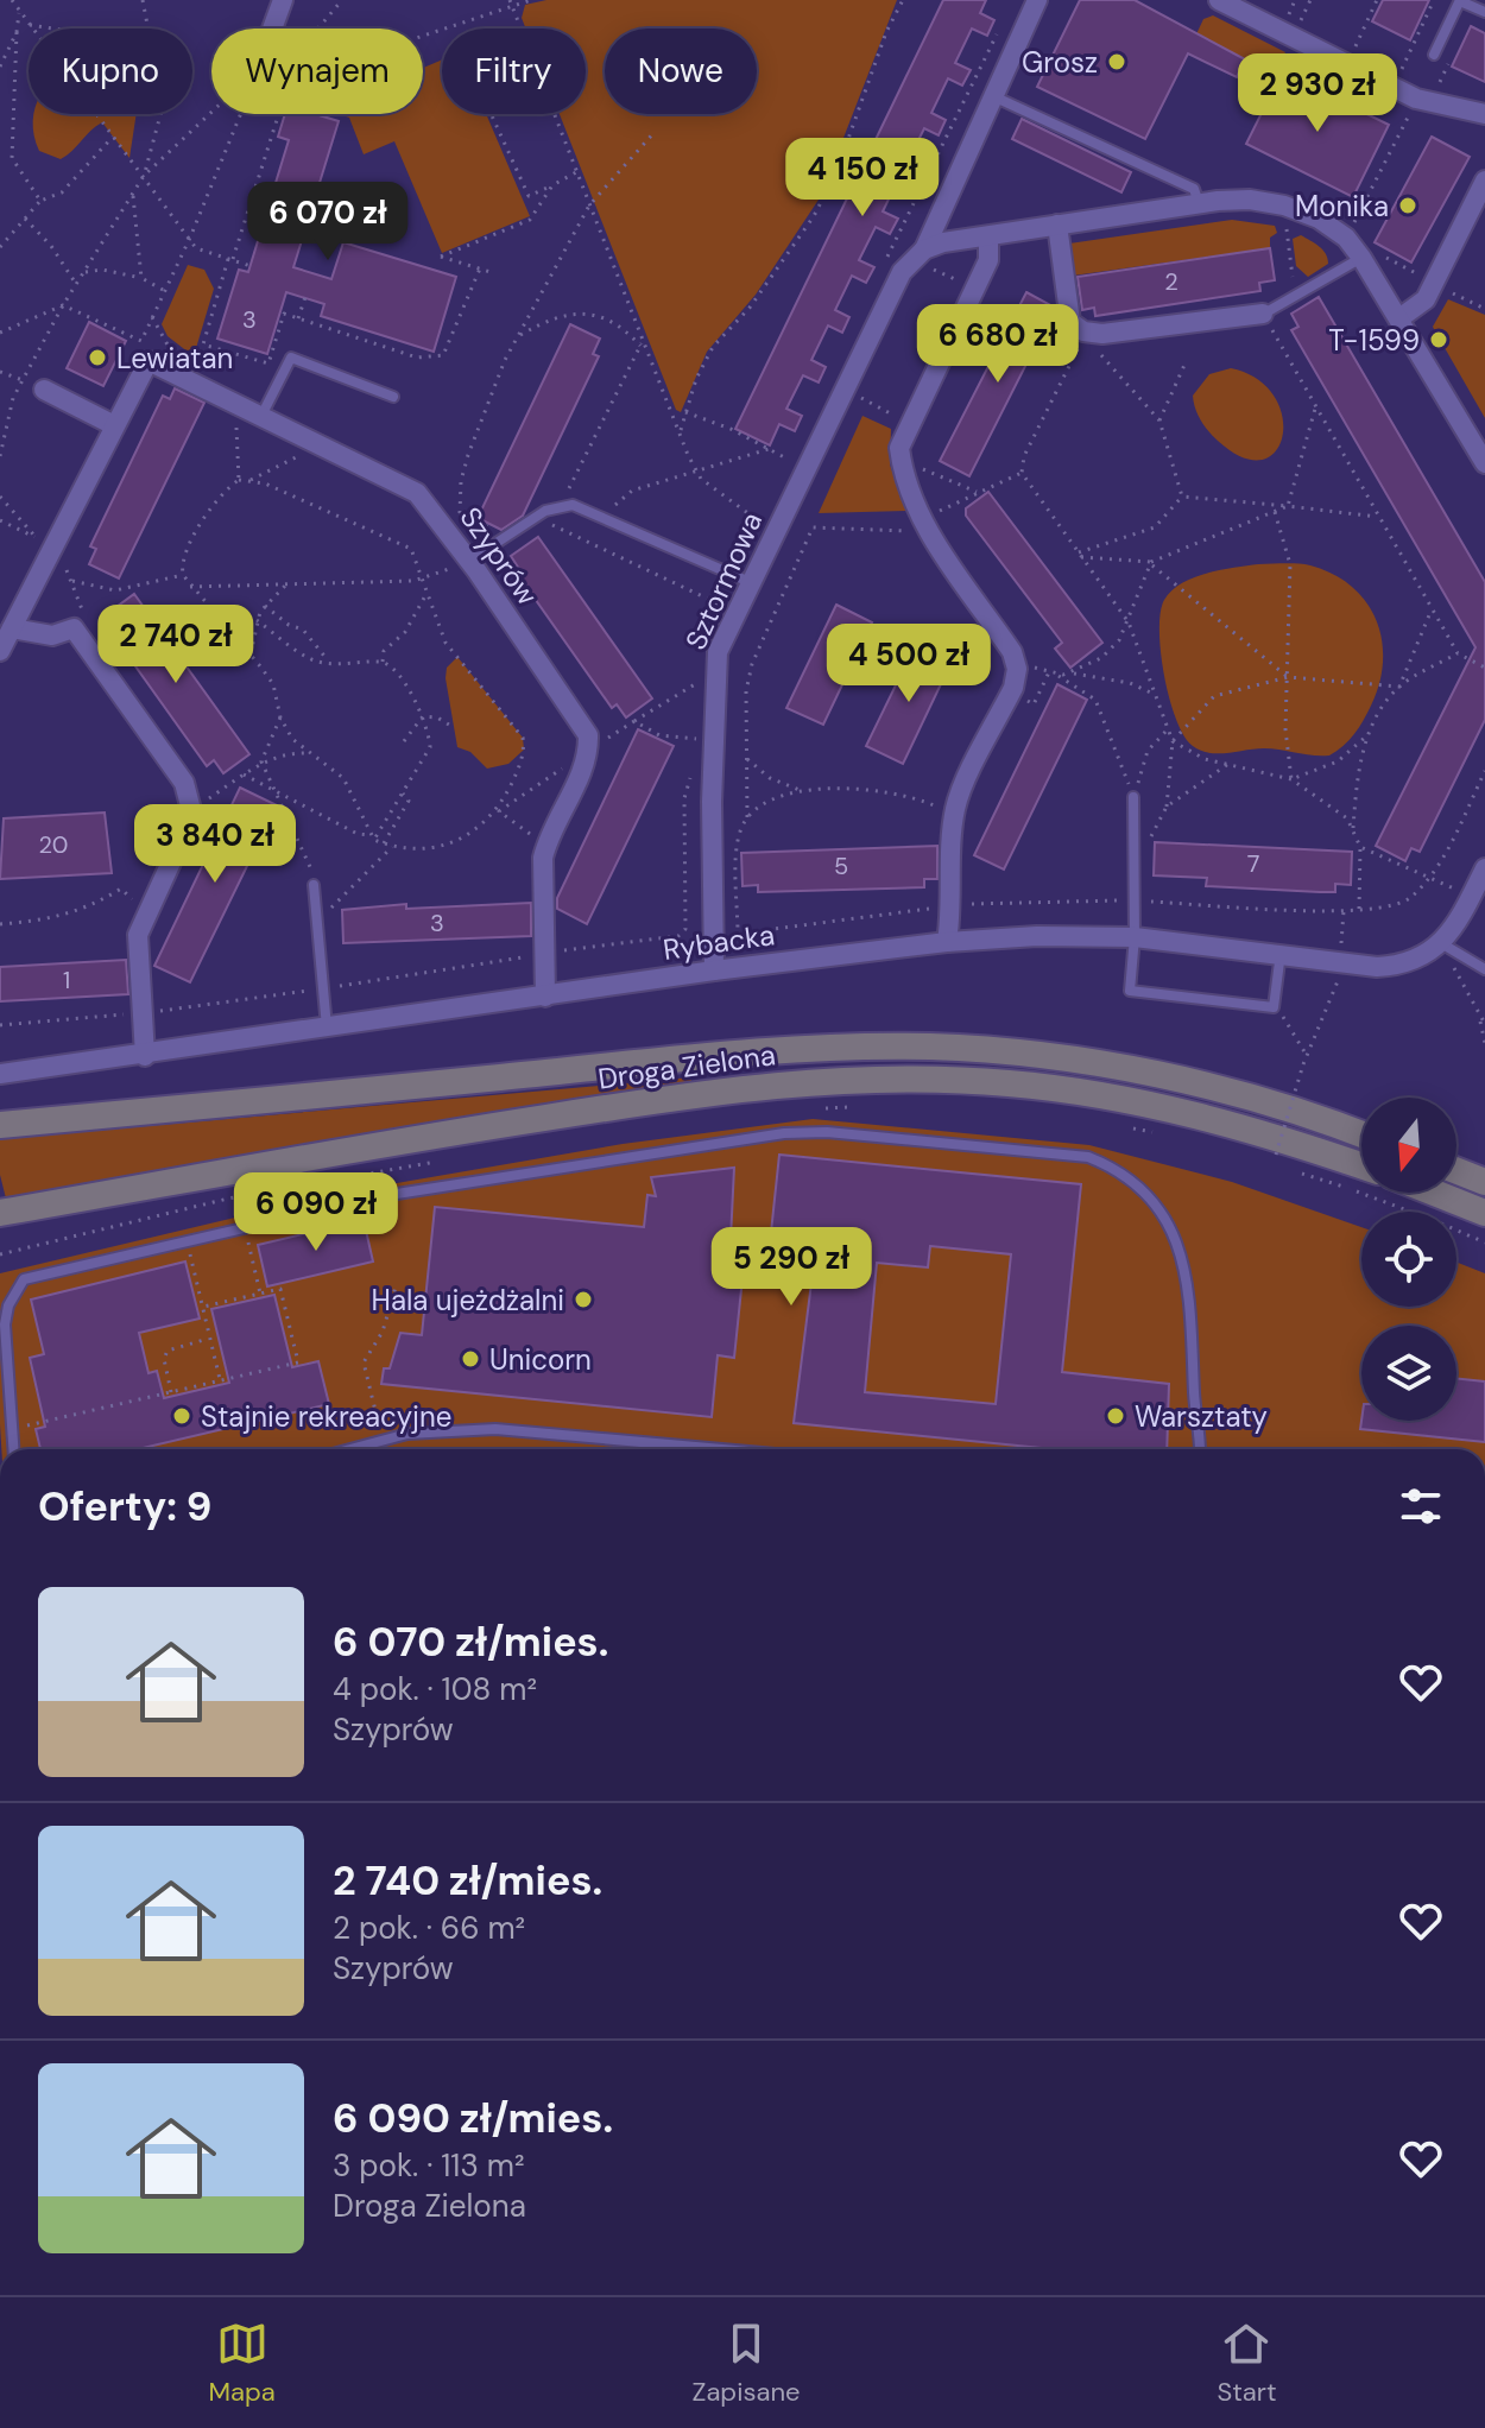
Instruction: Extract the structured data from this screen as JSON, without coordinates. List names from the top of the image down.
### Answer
{
  "streets": {
    "street": [
      "Szyprów",
      "Sztormowa",
      "Rybacka",
      "Droga Zielona"
    ]
  },
  "crossings": [
    ["Szyprów", "Rybacka"],
    ["Sztormowa", "Rybacka"]
  ],
  "places": [
    "Grosz",
    "Monika",
    "T-1599",
    "Lewiatan",
    "Hala ujeżdżalni",
    "Unicorn",
    "Stajnie rekreacyjne",
    "Warsztaty"
  ],
  "house_numbers": [
    "2",
    "3",
    "20",
    "7",
    "5",
    "3",
    "1"
  ],
  "north": "bottom",
  "page": {
    "chip": [
      "Kupno",
      "Wynajem",
      "Filtry",
      "Nowe"
    ],
    "price": [
      "2 930 zł",
      "4 150 zł",
      "6 070 zł",
      "6 680 zł",
      "2 740 zł",
      "4 500 zł",
      "3 840 zł",
      "6 090 zł",
      "5 290 zł"
    ],
    "heading": "Oferty: 9",
    "list": [
      {
        "name": "6 070 zł/mies.",
        "note": "4 pok. · 108 m² · Szyprów"
      },
      {
        "name": "2 740 zł/mies.",
        "note": "2 pok. · 66 m² · Szyprów"
      },
      {
        "name": "6 090 zł/mies.",
        "note": "3 pok. · 113 m² · Droga Zielona"
      }
    ],
    "tabs": ["Mapa", "Zapisane", "Start"]
  }
}
